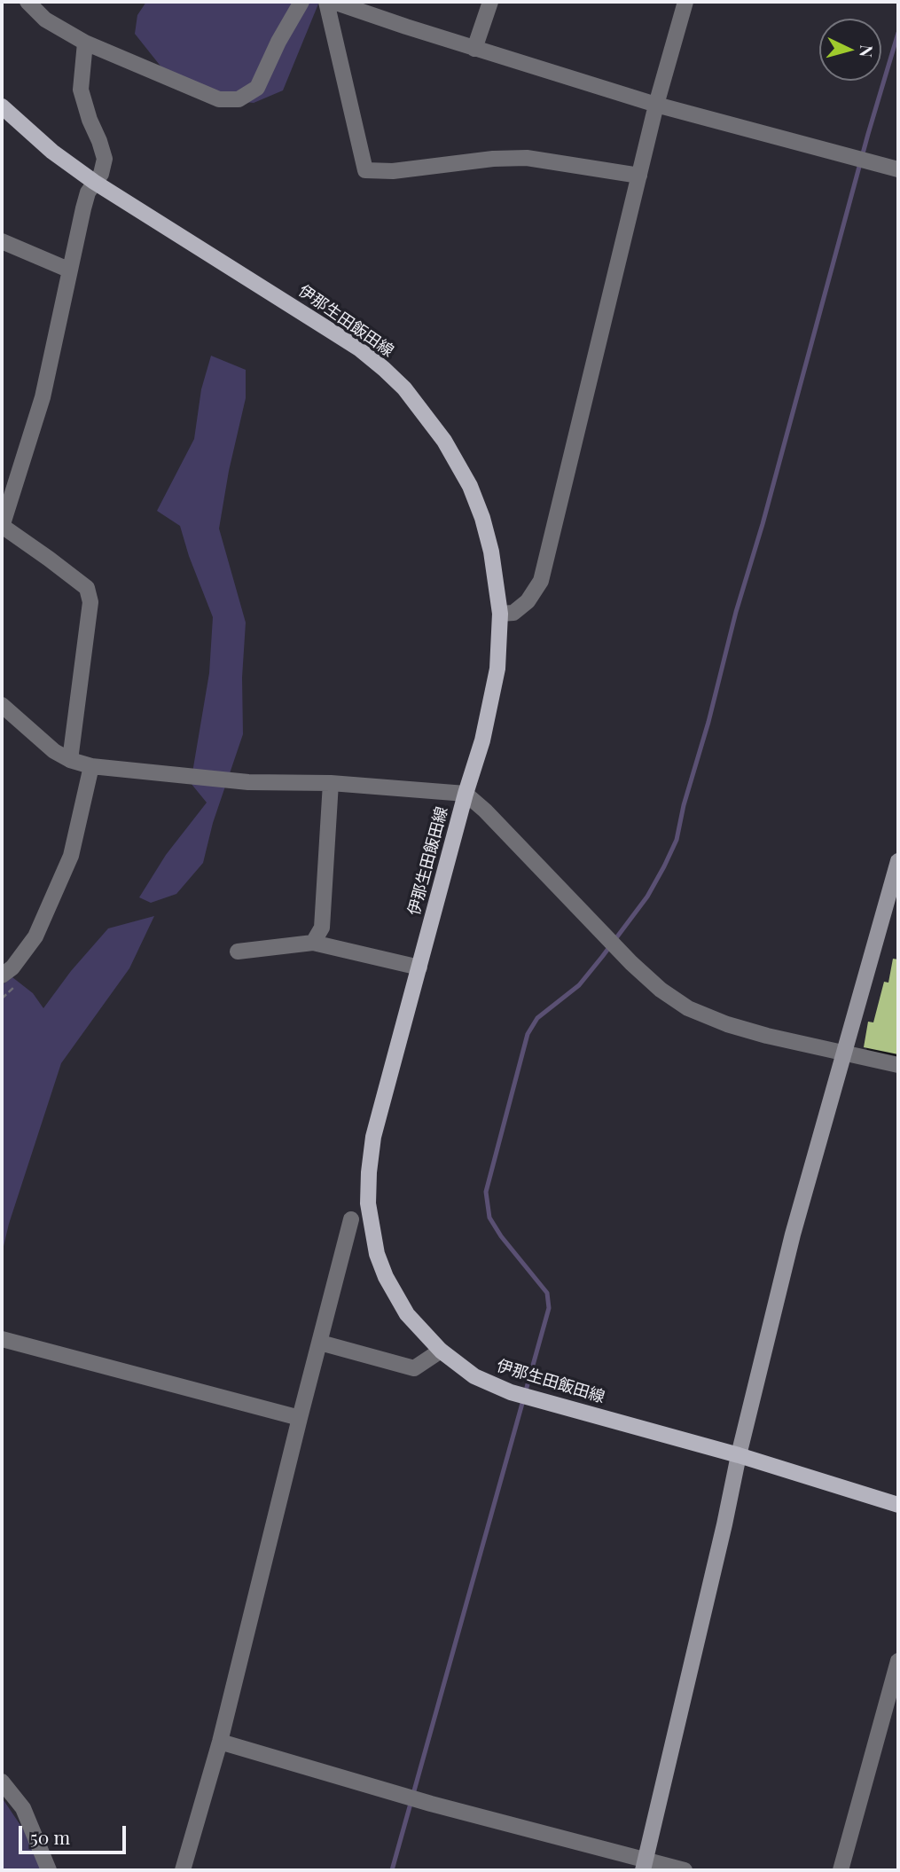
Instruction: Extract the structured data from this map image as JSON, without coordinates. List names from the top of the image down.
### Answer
{
  "streets": {
    "main road": ["伊那生田飯田線"]
  },
  "scale_bar": "50 m",
  "north": "right"
}
